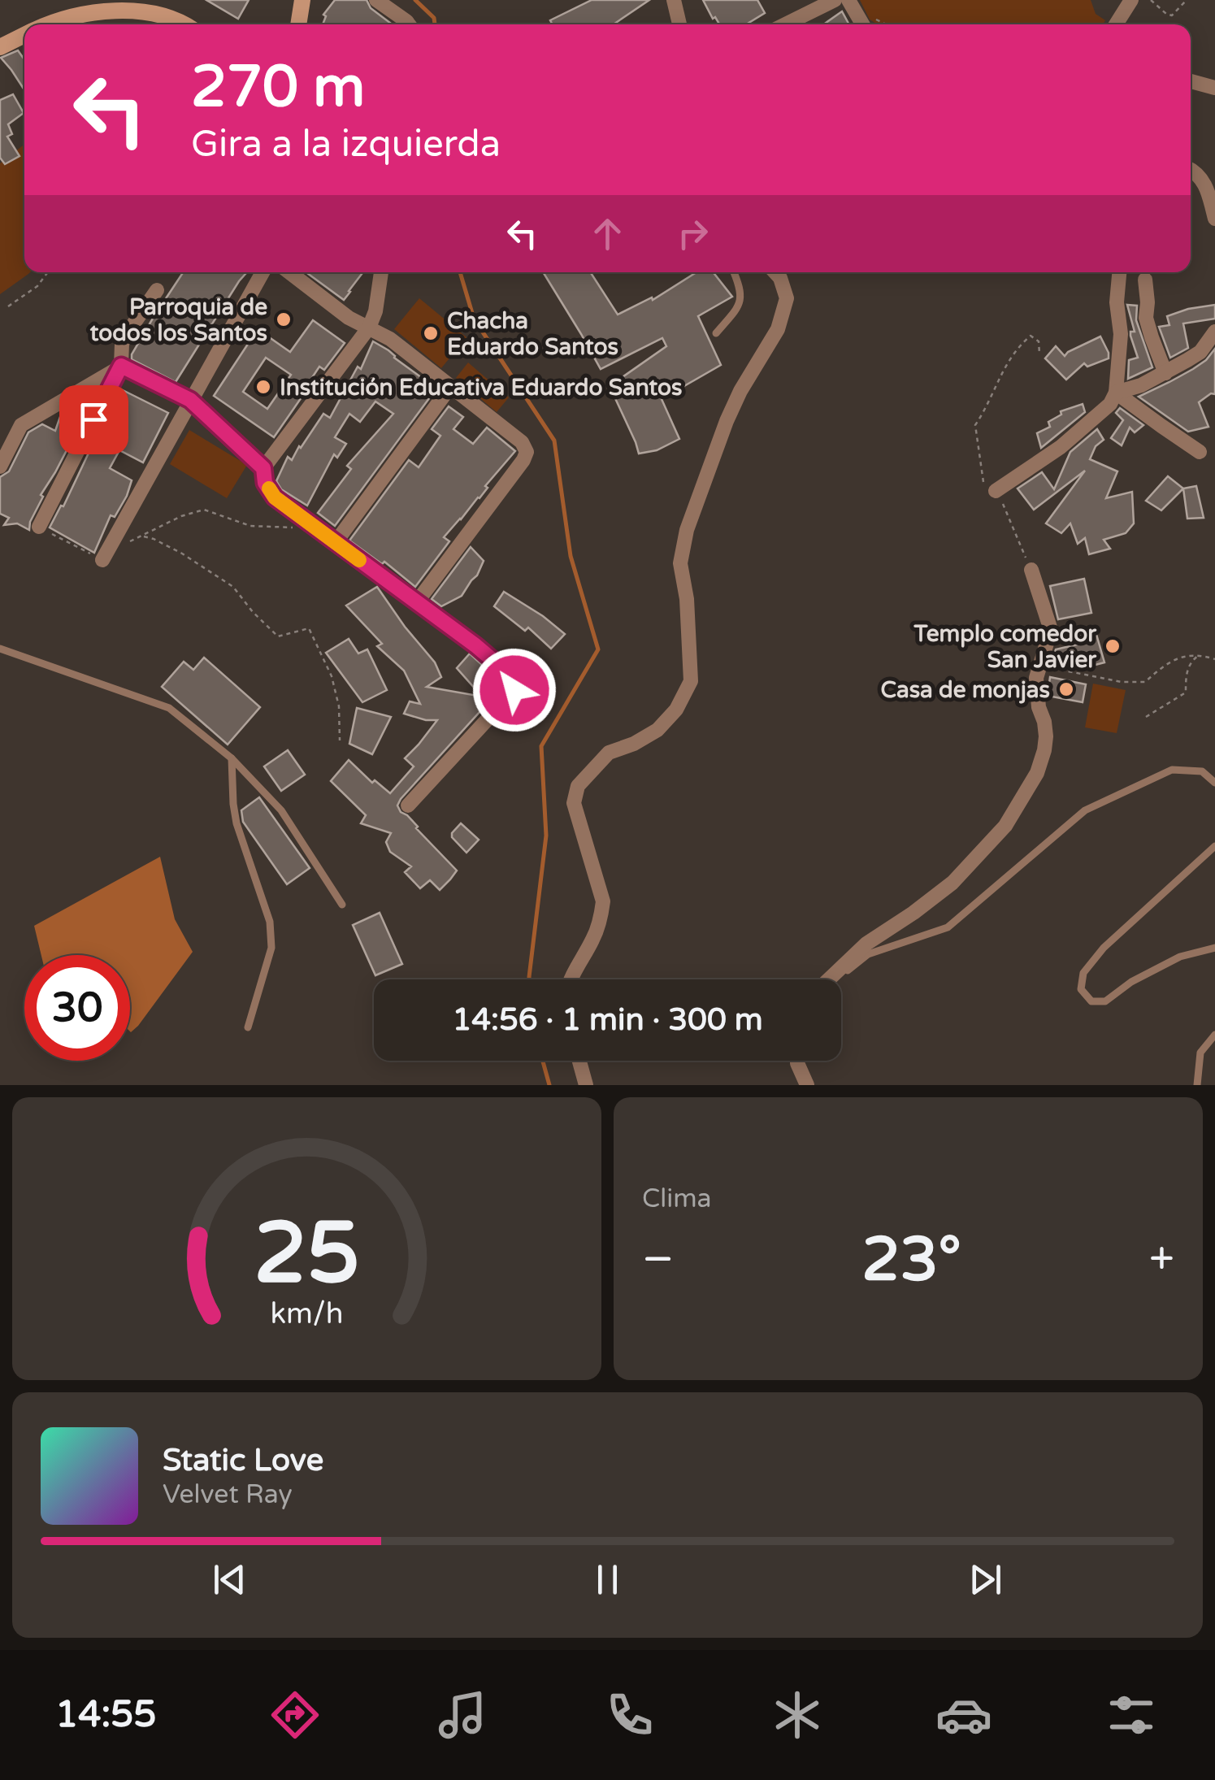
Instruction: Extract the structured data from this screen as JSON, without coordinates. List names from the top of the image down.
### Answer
{
  "places": [
    "Parroquia de todos los Santos",
    "Chacha Eduardo Santos",
    "Institución Educativa Eduardo Santos",
    "Templo comedor San Javier",
    "Casa de monjas"
  ],
  "page": {
    "turn": ["270 m", "Gira a la izquierda"],
    "limit": "30",
    "trip": "14:56 · 1 min · 300 m",
    "tile": "Clima",
    "heat": ["−", "23°", "+"],
    "song": ["Static Love", "Velvet Ray"],
    "tabs": "14:55",
    "gauge": ["25", "km/h"]
  }
}
